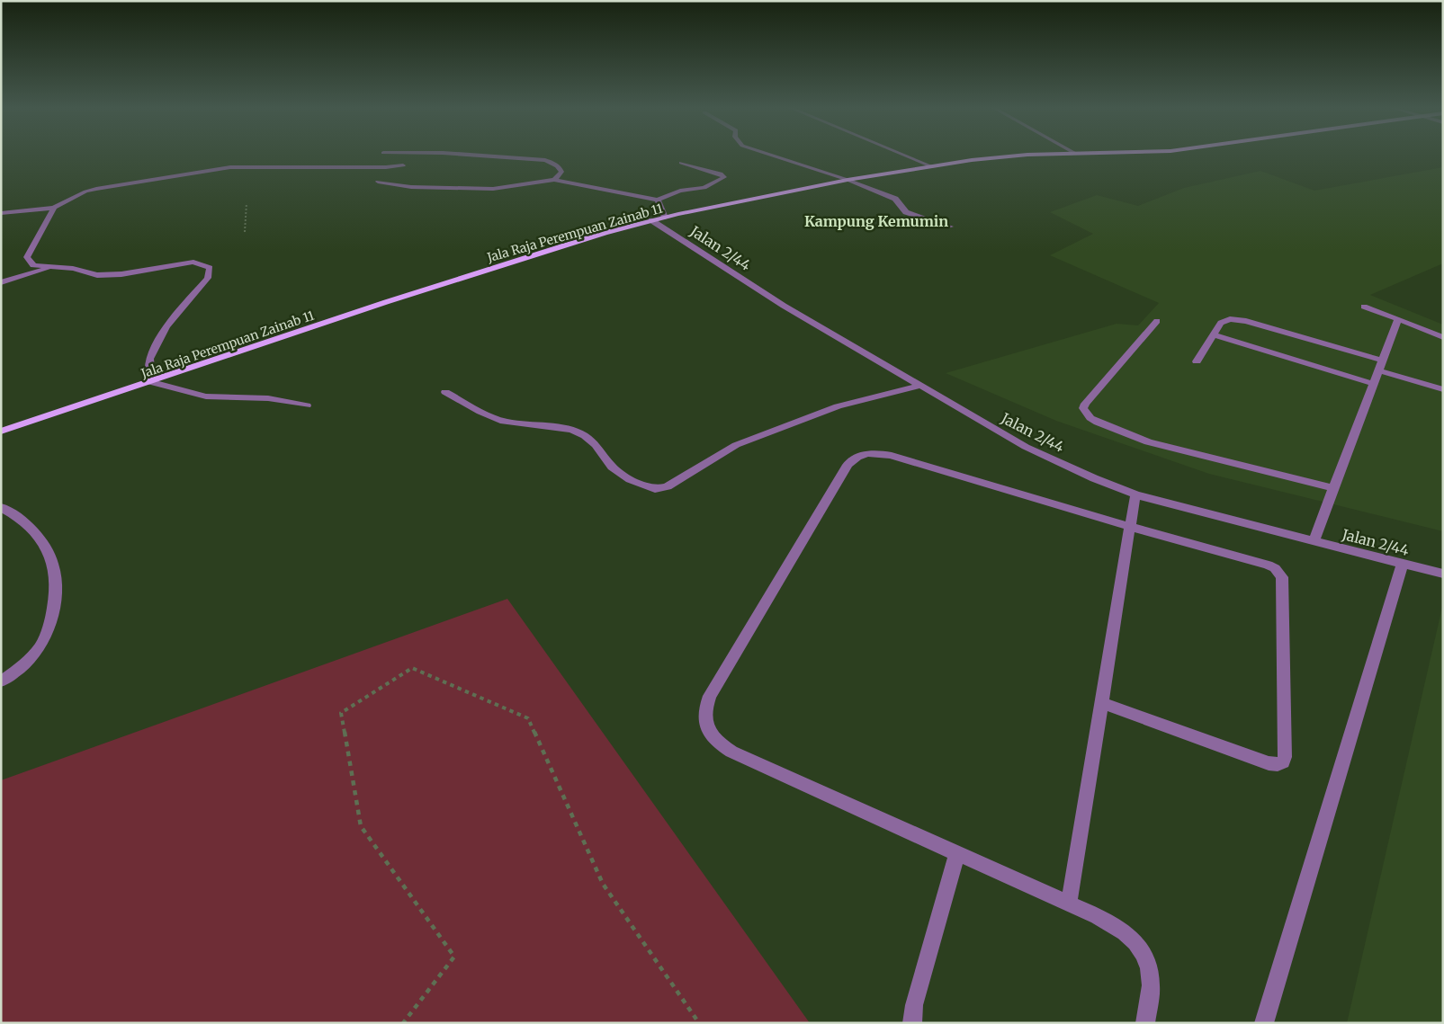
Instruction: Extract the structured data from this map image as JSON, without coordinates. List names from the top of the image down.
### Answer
{
  "streets": {
    "main road": ["Jala Raja Perempuan Zainab 11"],
    "street": ["Jalan 2/44"]
  },
  "crossings": [
    ["Jala Raja Perempuan Zainab 11", "Jalan 2/44"]
  ],
  "districts": ["Kampung Kemumin"]
}
